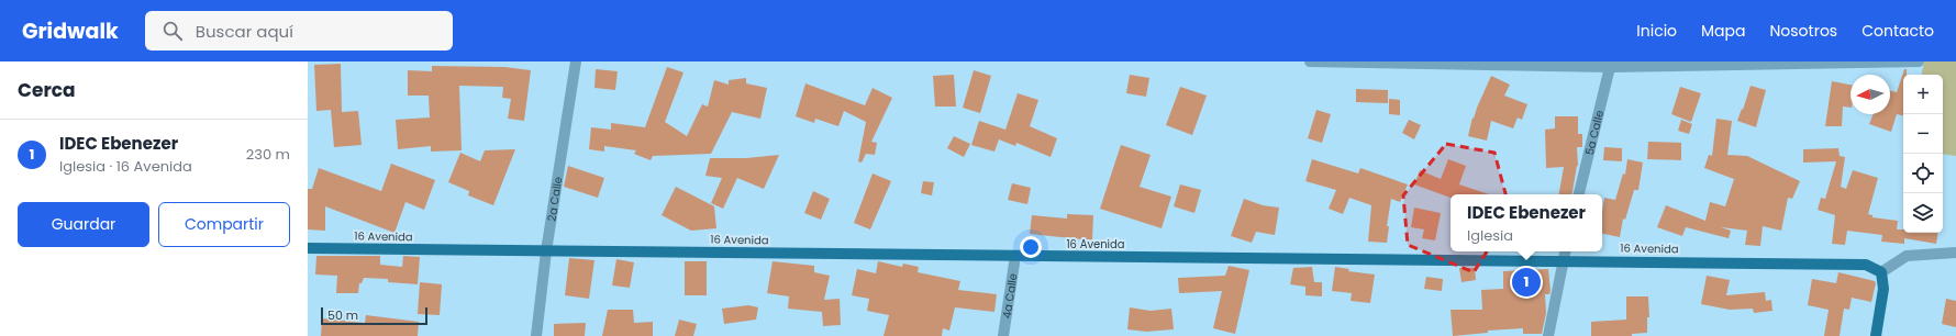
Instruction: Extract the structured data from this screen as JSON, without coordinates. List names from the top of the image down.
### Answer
{
  "streets": {
    "main road": ["16 Avenida"],
    "street": ["5a Calle", "2a Calle", "4a Calle"]
  },
  "crossings": [
    ["2a Calle", "16 Avenida"],
    ["16 Avenida", "4a Calle"]
  ],
  "scale_bar": "50 m",
  "north": "left",
  "page": {
    "header": "Gridwalk",
    "search": "Buscar aquí",
    "nav": [
      "Inicio",
      "Mapa",
      "Nosotros",
      "Contacto"
    ],
    "heading": "Cerca",
    "map_buttons": ["+", "−"],
    "list": [
      {
        "mark": "1",
        "name": "IDEC Ebenezer",
        "note": "Iglesia · 16 Avenida",
        "value": "230 m"
      }
    ],
    "buttons": ["Guardar", "Compartir"],
    "popup": ["IDEC Ebenezer", "Iglesia"],
    "pins": "1",
    "scale": "50 m"
  }
}
